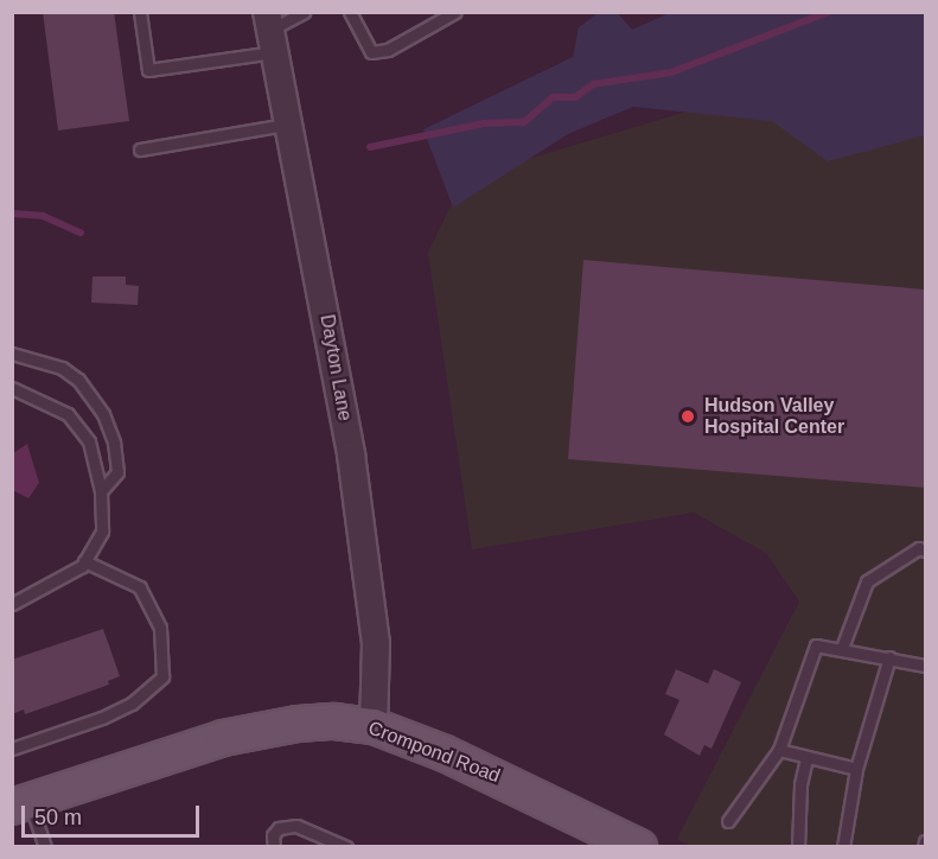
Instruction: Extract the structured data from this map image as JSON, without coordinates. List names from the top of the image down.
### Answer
{
  "streets": {
    "main road": ["Crompond Road"],
    "street": ["Dayton Lane"]
  },
  "crossings": [
    ["Dayton Lane", "Crompond Road"]
  ],
  "places": ["Hudson Valley Hospital Center"],
  "scale_bar": "50 m"
}
